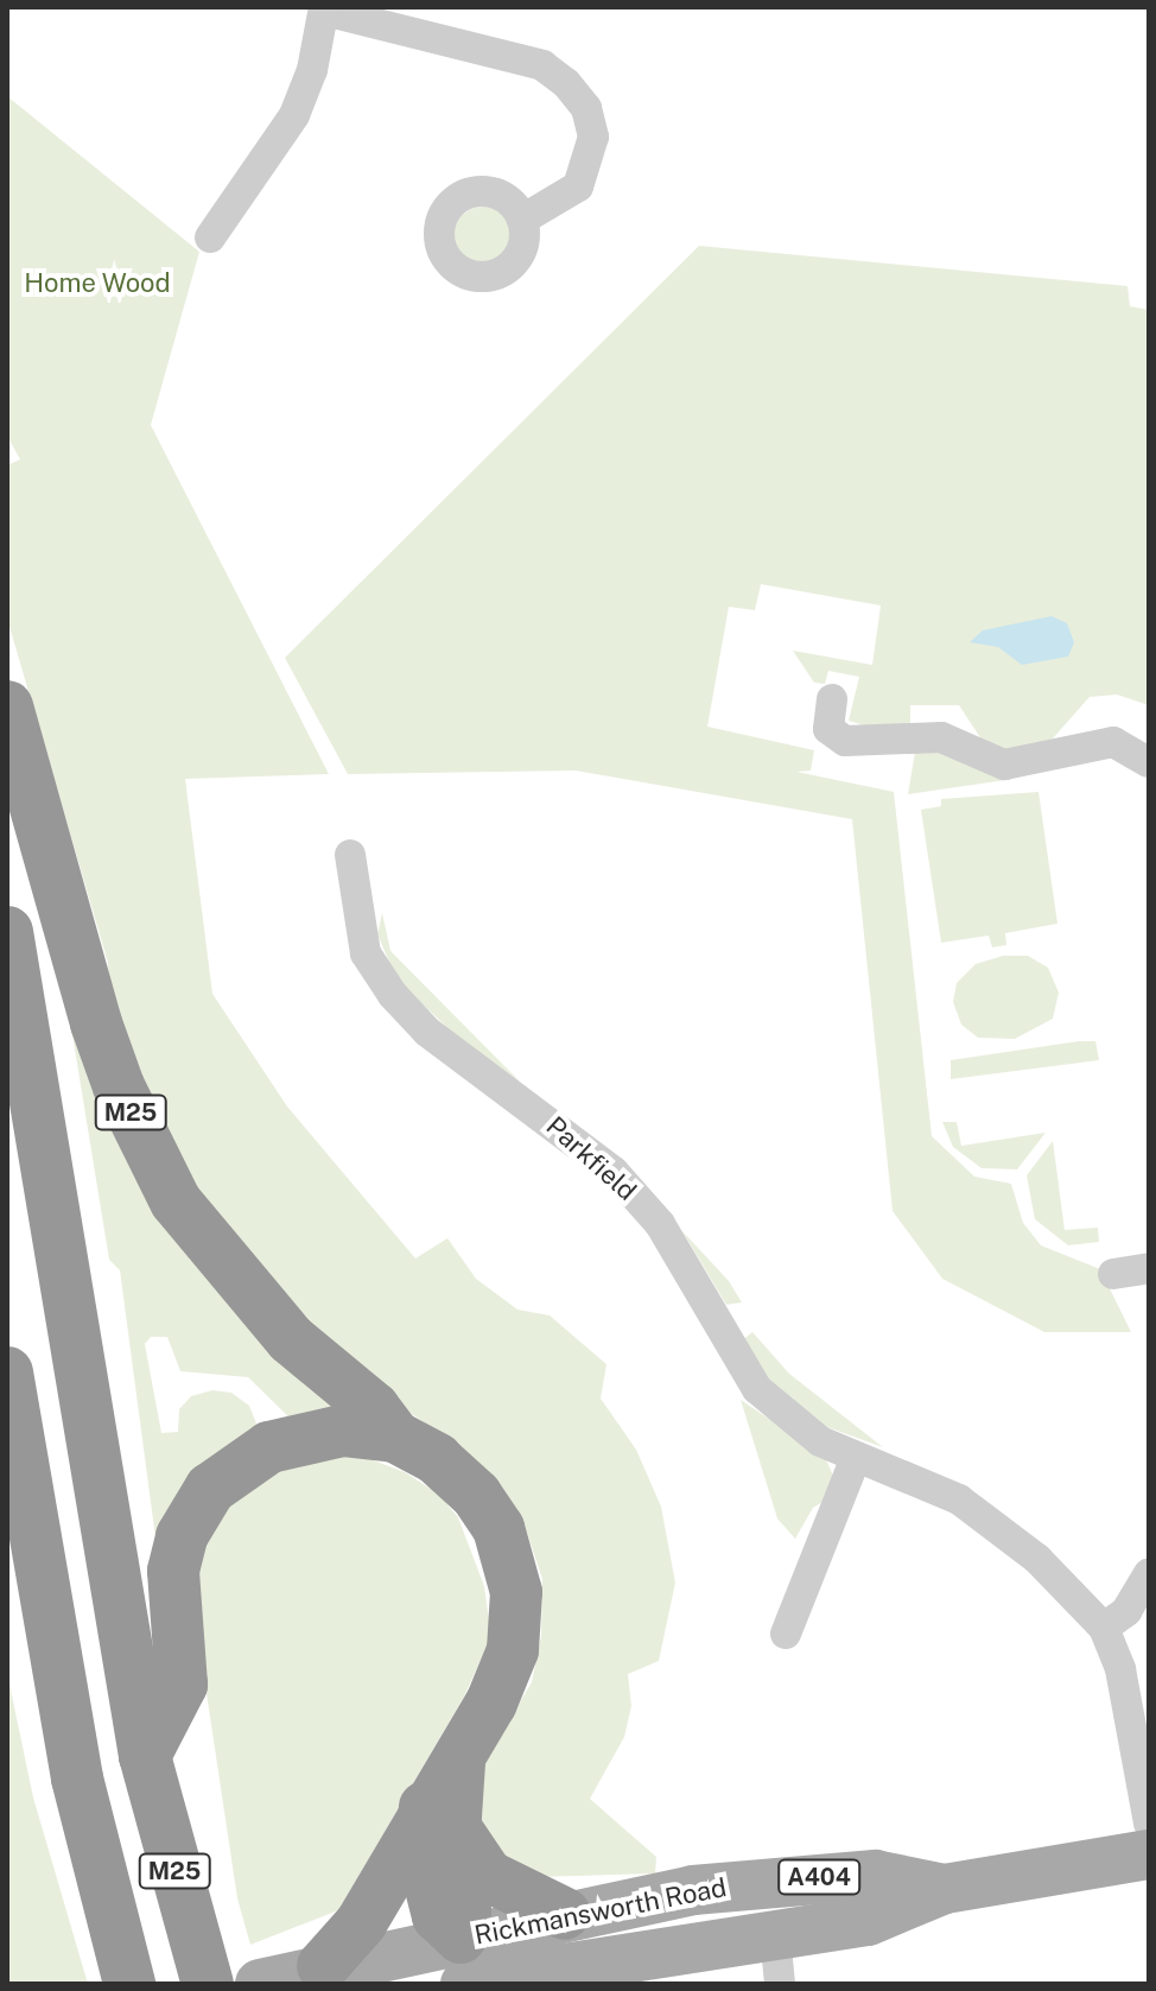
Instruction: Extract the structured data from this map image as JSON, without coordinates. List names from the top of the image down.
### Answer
{
  "streets": {
    "highway": ["M25"],
    "main road": ["A404", "Rickmansworth Road"],
    "street": ["Parkfield"]
  },
  "crossings": [
    ["M25", "Rickmansworth Road"]
  ],
  "parks": ["Home Wood"]
}
